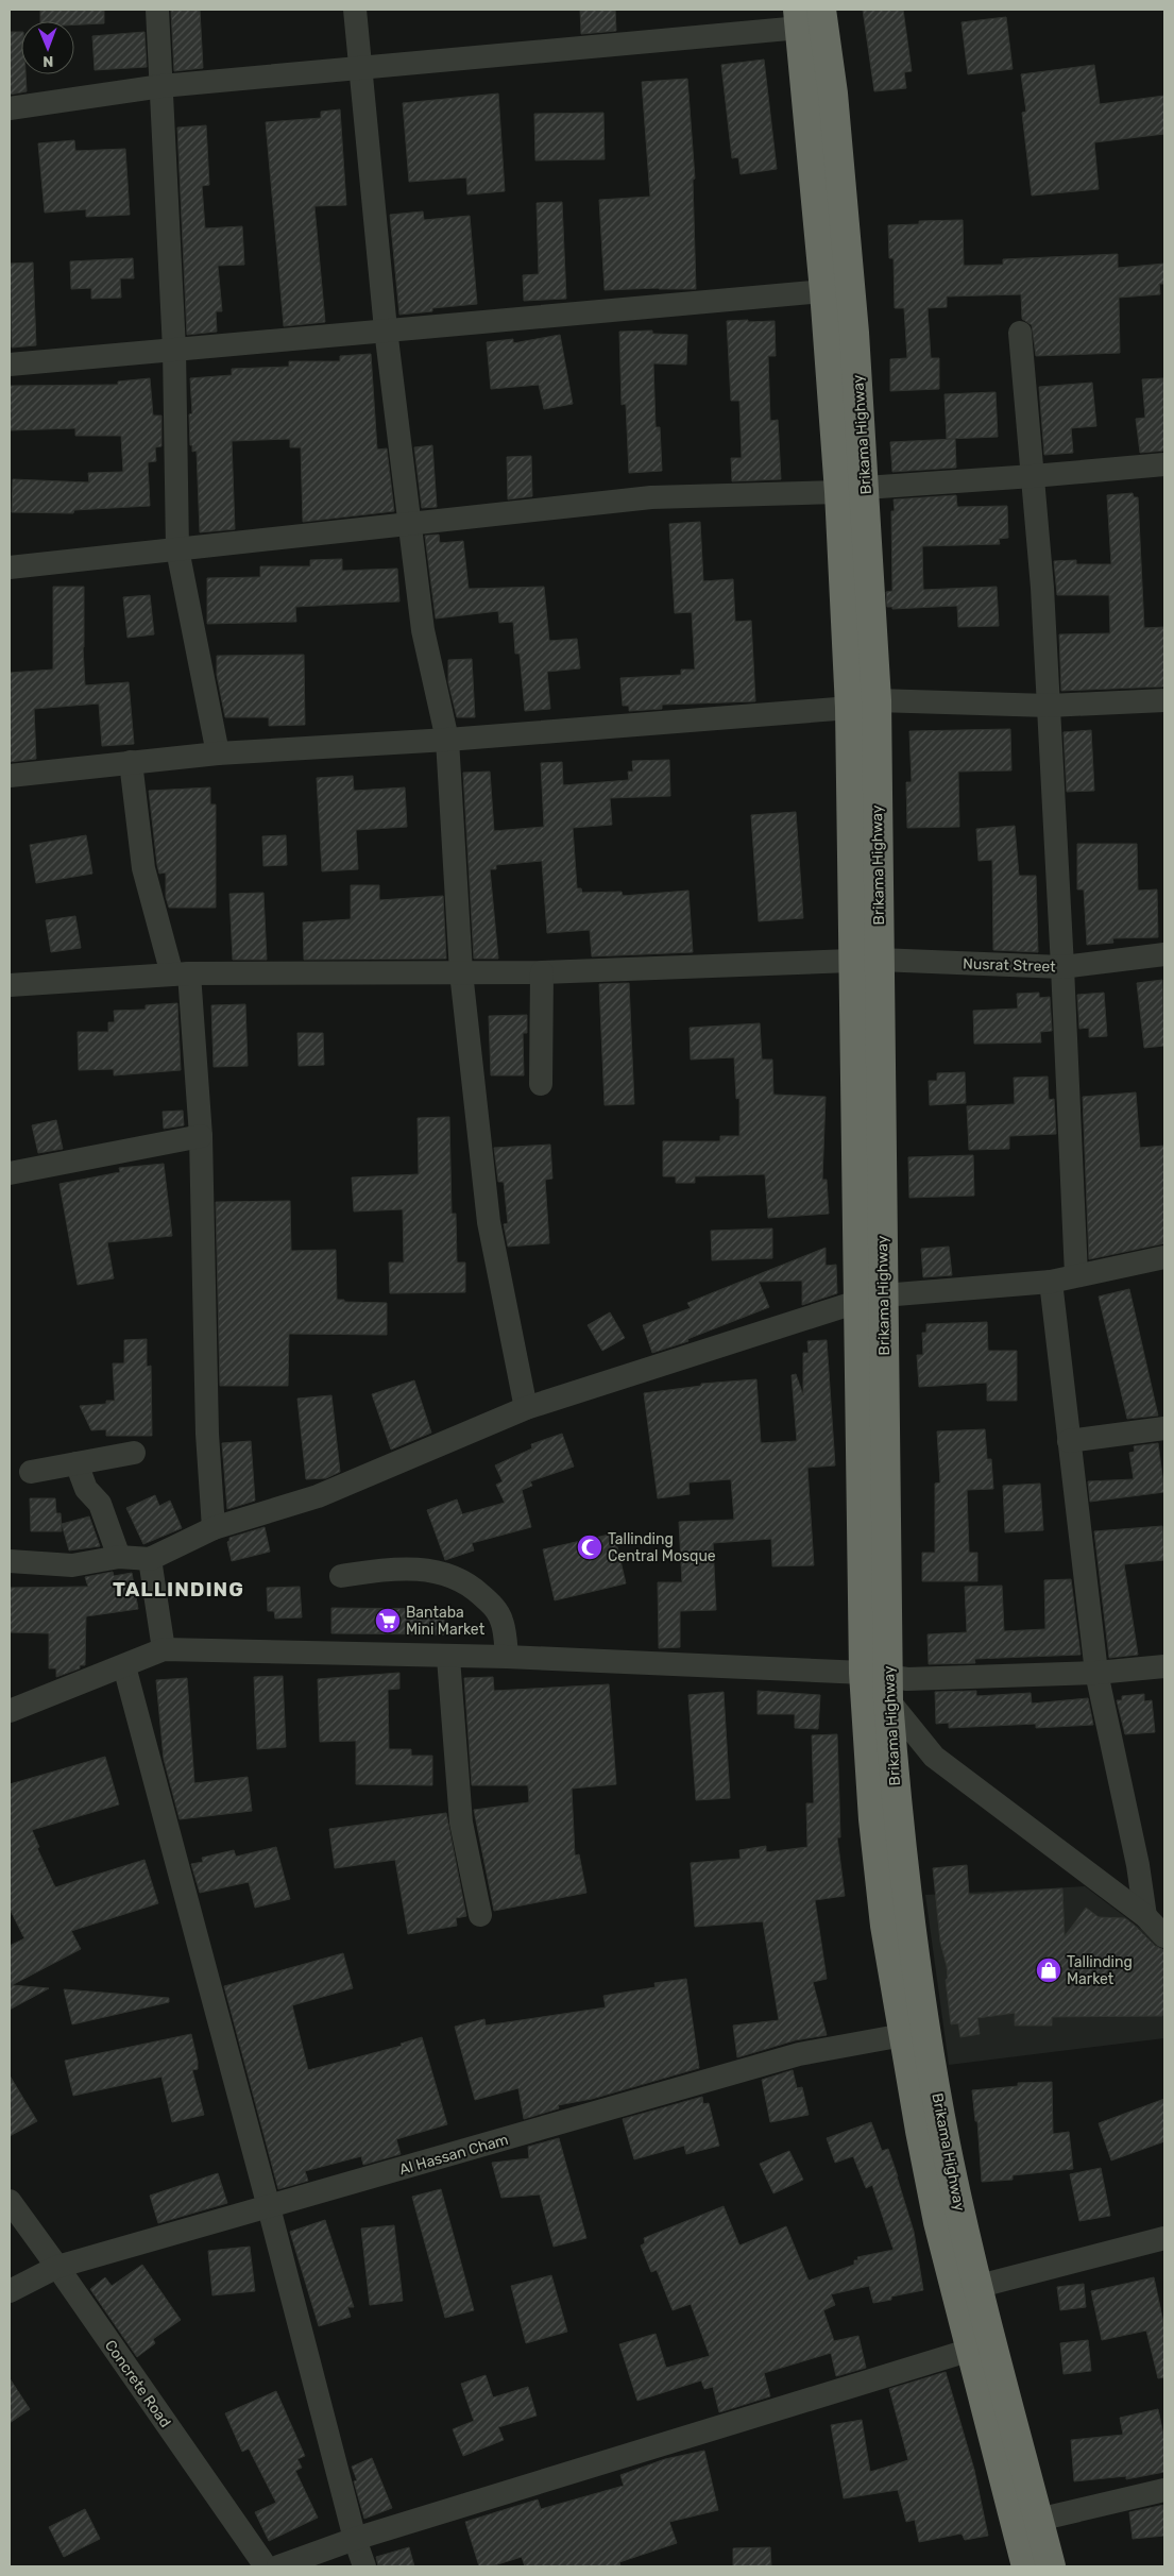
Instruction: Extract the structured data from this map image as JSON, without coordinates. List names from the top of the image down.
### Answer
{
  "streets": {
    "highway": ["Brikama Highway"],
    "street": ["Nusrat Street", "Al Hassan Cham", "Concrete Road"]
  },
  "crossings": [
    ["Brikama Highway", "Nusrat Street"],
    ["Brikama Highway", "Al Hassan Cham"],
    ["Al Hassan Cham", "Concrete Road"]
  ],
  "districts": ["TALLINDING"],
  "places": {
    "mosque": ["Tallinding Central Mosque"],
    "supermarket": ["Bantaba Mini Market"],
    "shop": ["Tallinding Market"]
  },
  "north": "bottom"
}
